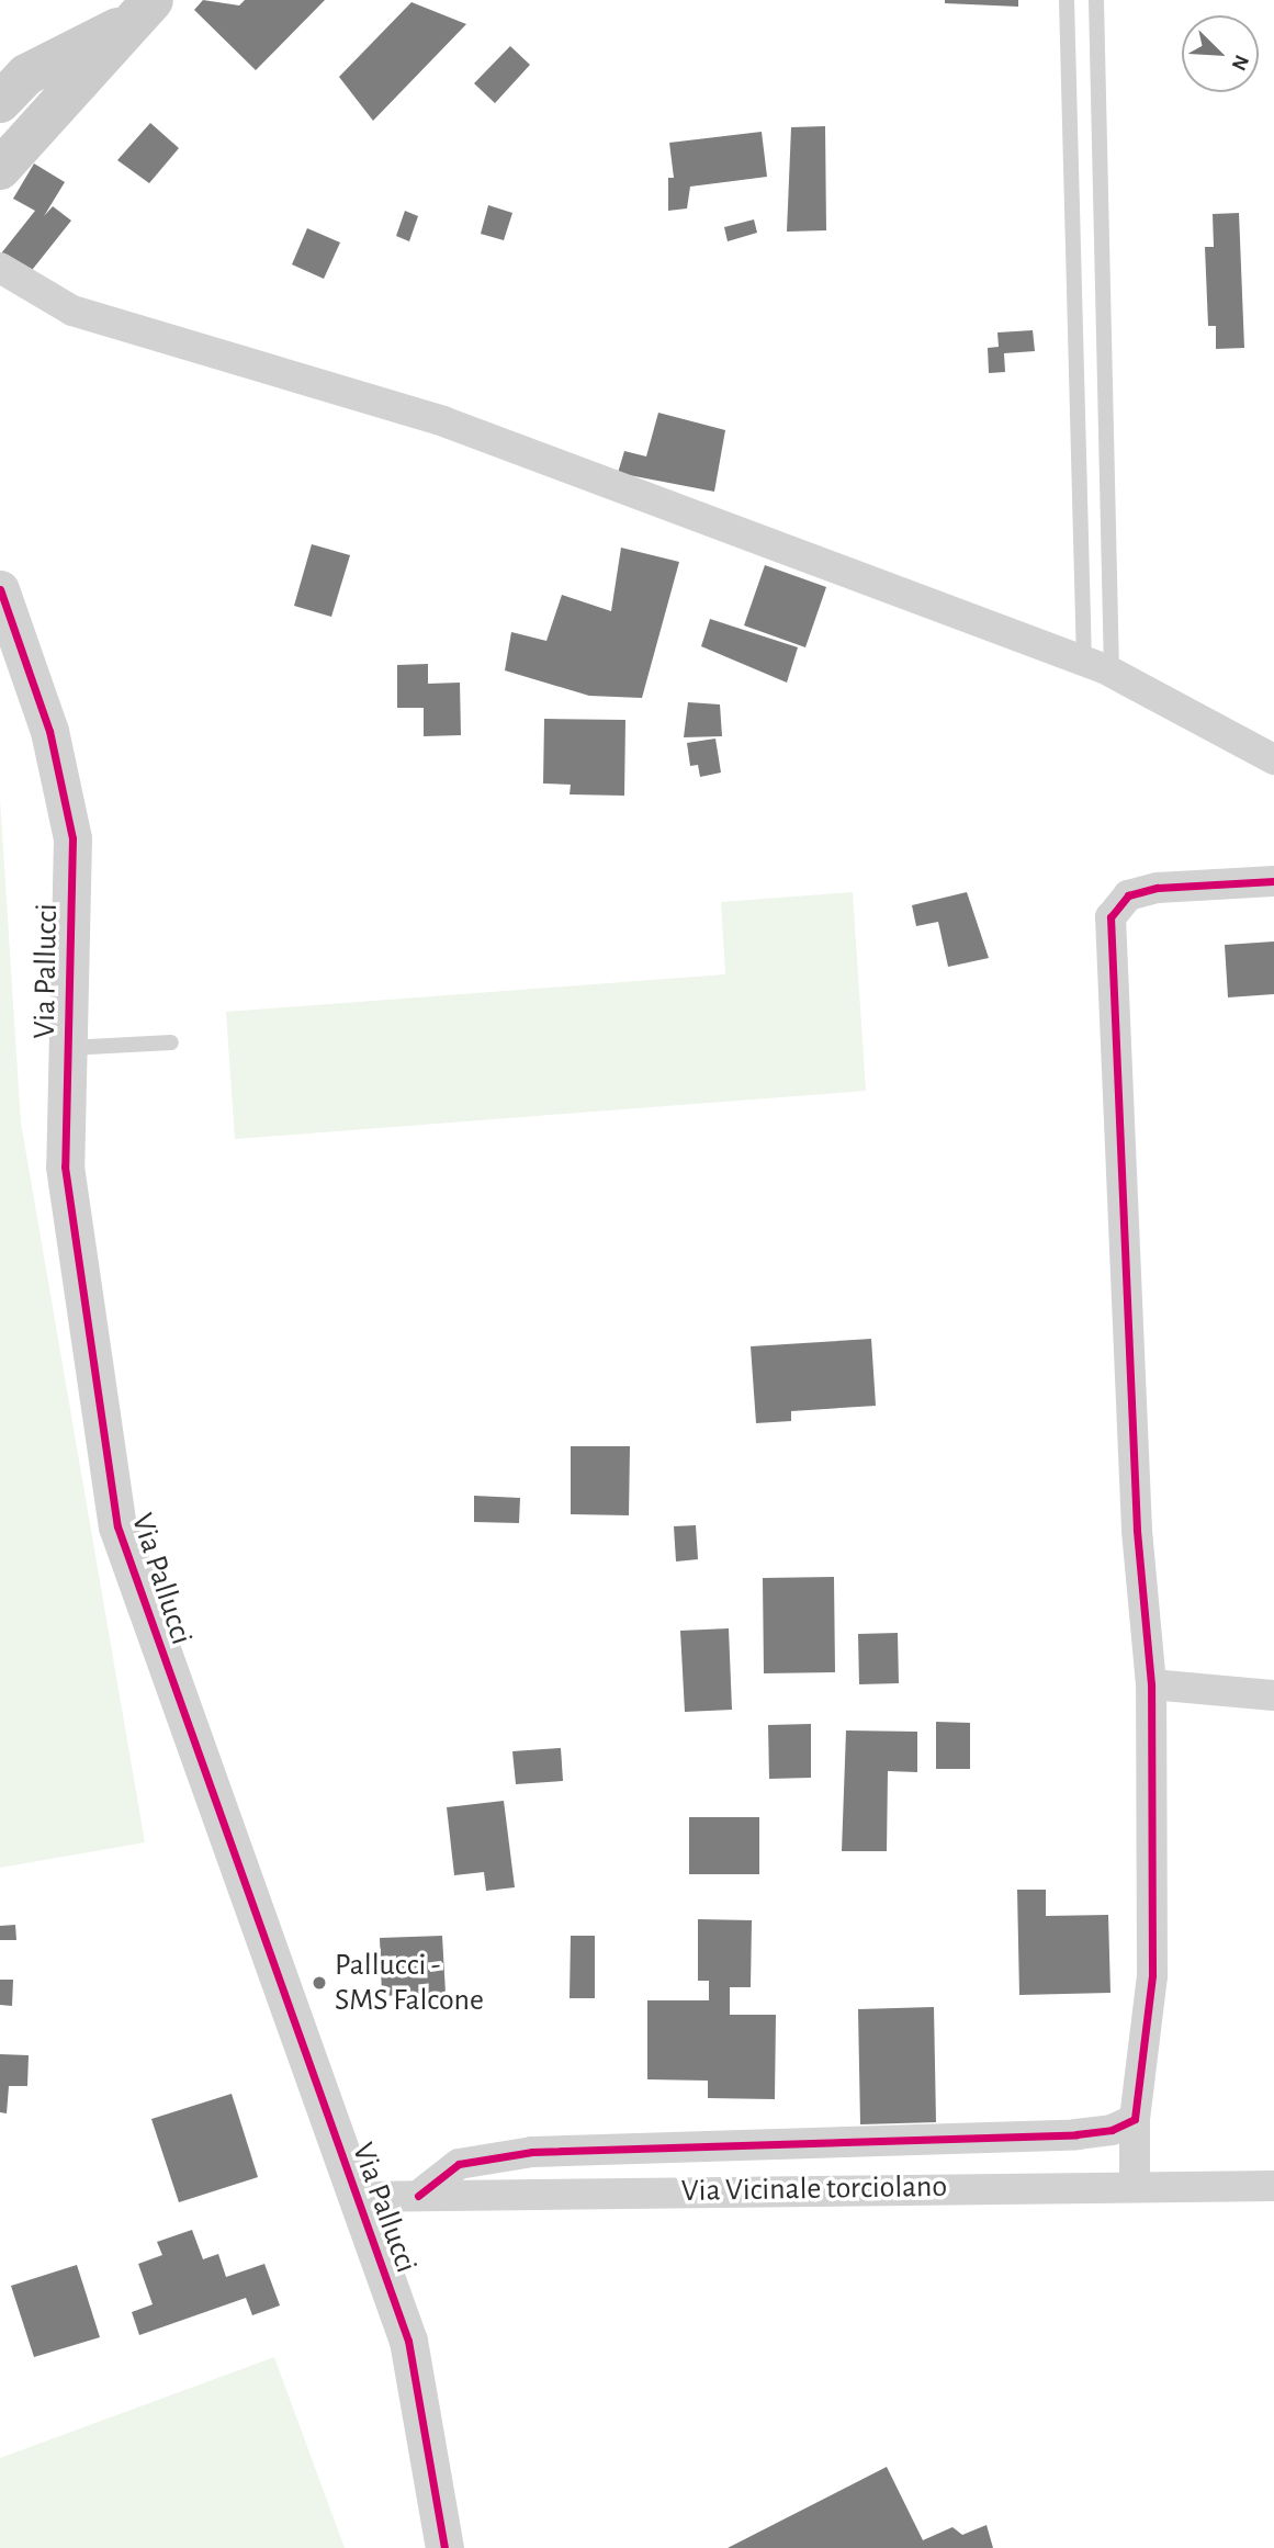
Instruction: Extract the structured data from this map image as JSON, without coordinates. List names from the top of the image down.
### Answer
{
  "streets": {
    "street": ["Via Pallucci", "Via Vicinale torciolano"]
  },
  "crossings": [
    ["Via Pallucci", "Via Vicinale torciolano"]
  ],
  "places": ["Pallucci - SMS Falcone"],
  "north": "bottom right"
}
